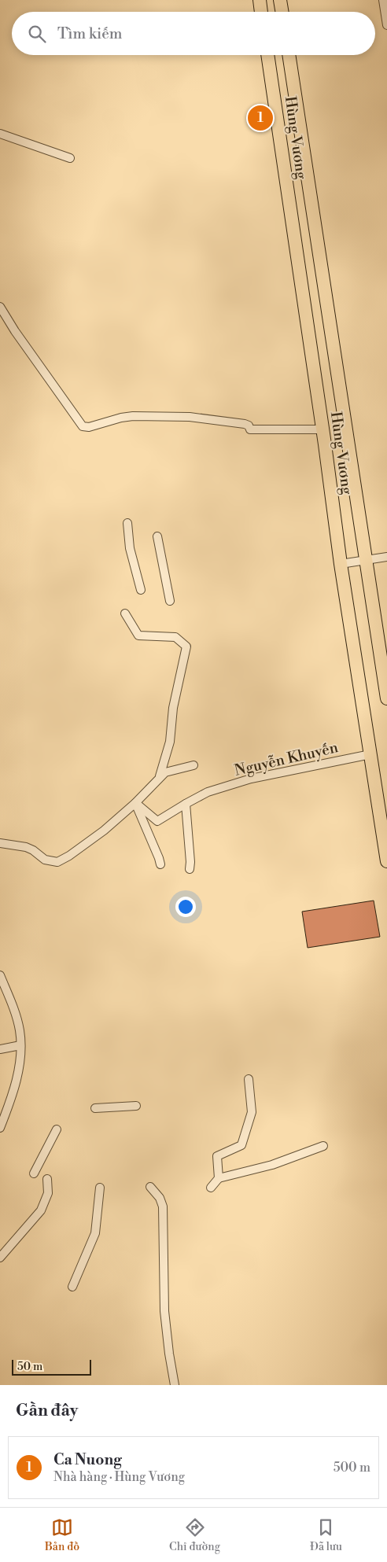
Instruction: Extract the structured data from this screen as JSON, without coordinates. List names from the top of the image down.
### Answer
{
  "streets": {
    "main road": ["Hùng Vương"],
    "street": ["Nguyễn Khuyến"]
  },
  "crossings": [
    ["Hùng Vương", "Nguyễn Khuyến"]
  ],
  "scale_bar": "50 m",
  "page": {
    "search": "Tìm kiếm",
    "pins": "1",
    "scale": "50 m",
    "heading": "Gần đây",
    "list": [
      {
        "mark": "1",
        "name": "Ca Nuong",
        "note": "Nhà hàng · Hùng Vương",
        "value": "500 m"
      }
    ],
    "nav": ["Bản đồ", "Chỉ đường", "Đã lưu"]
  }
}
